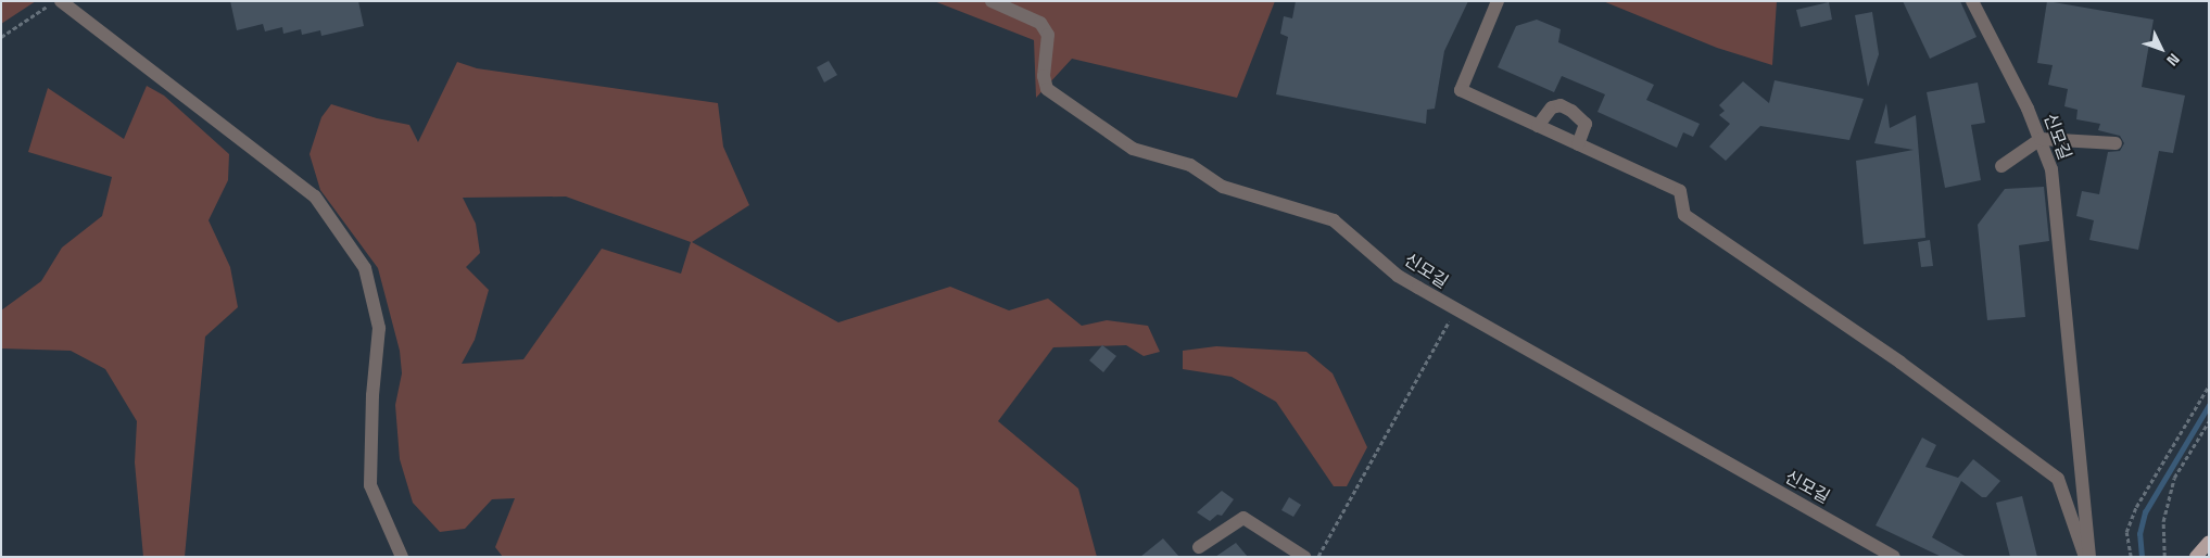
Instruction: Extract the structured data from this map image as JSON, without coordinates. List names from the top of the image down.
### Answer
{
  "streets": {
    "street": ["신모길"]
  },
  "north": "bottom right"
}
